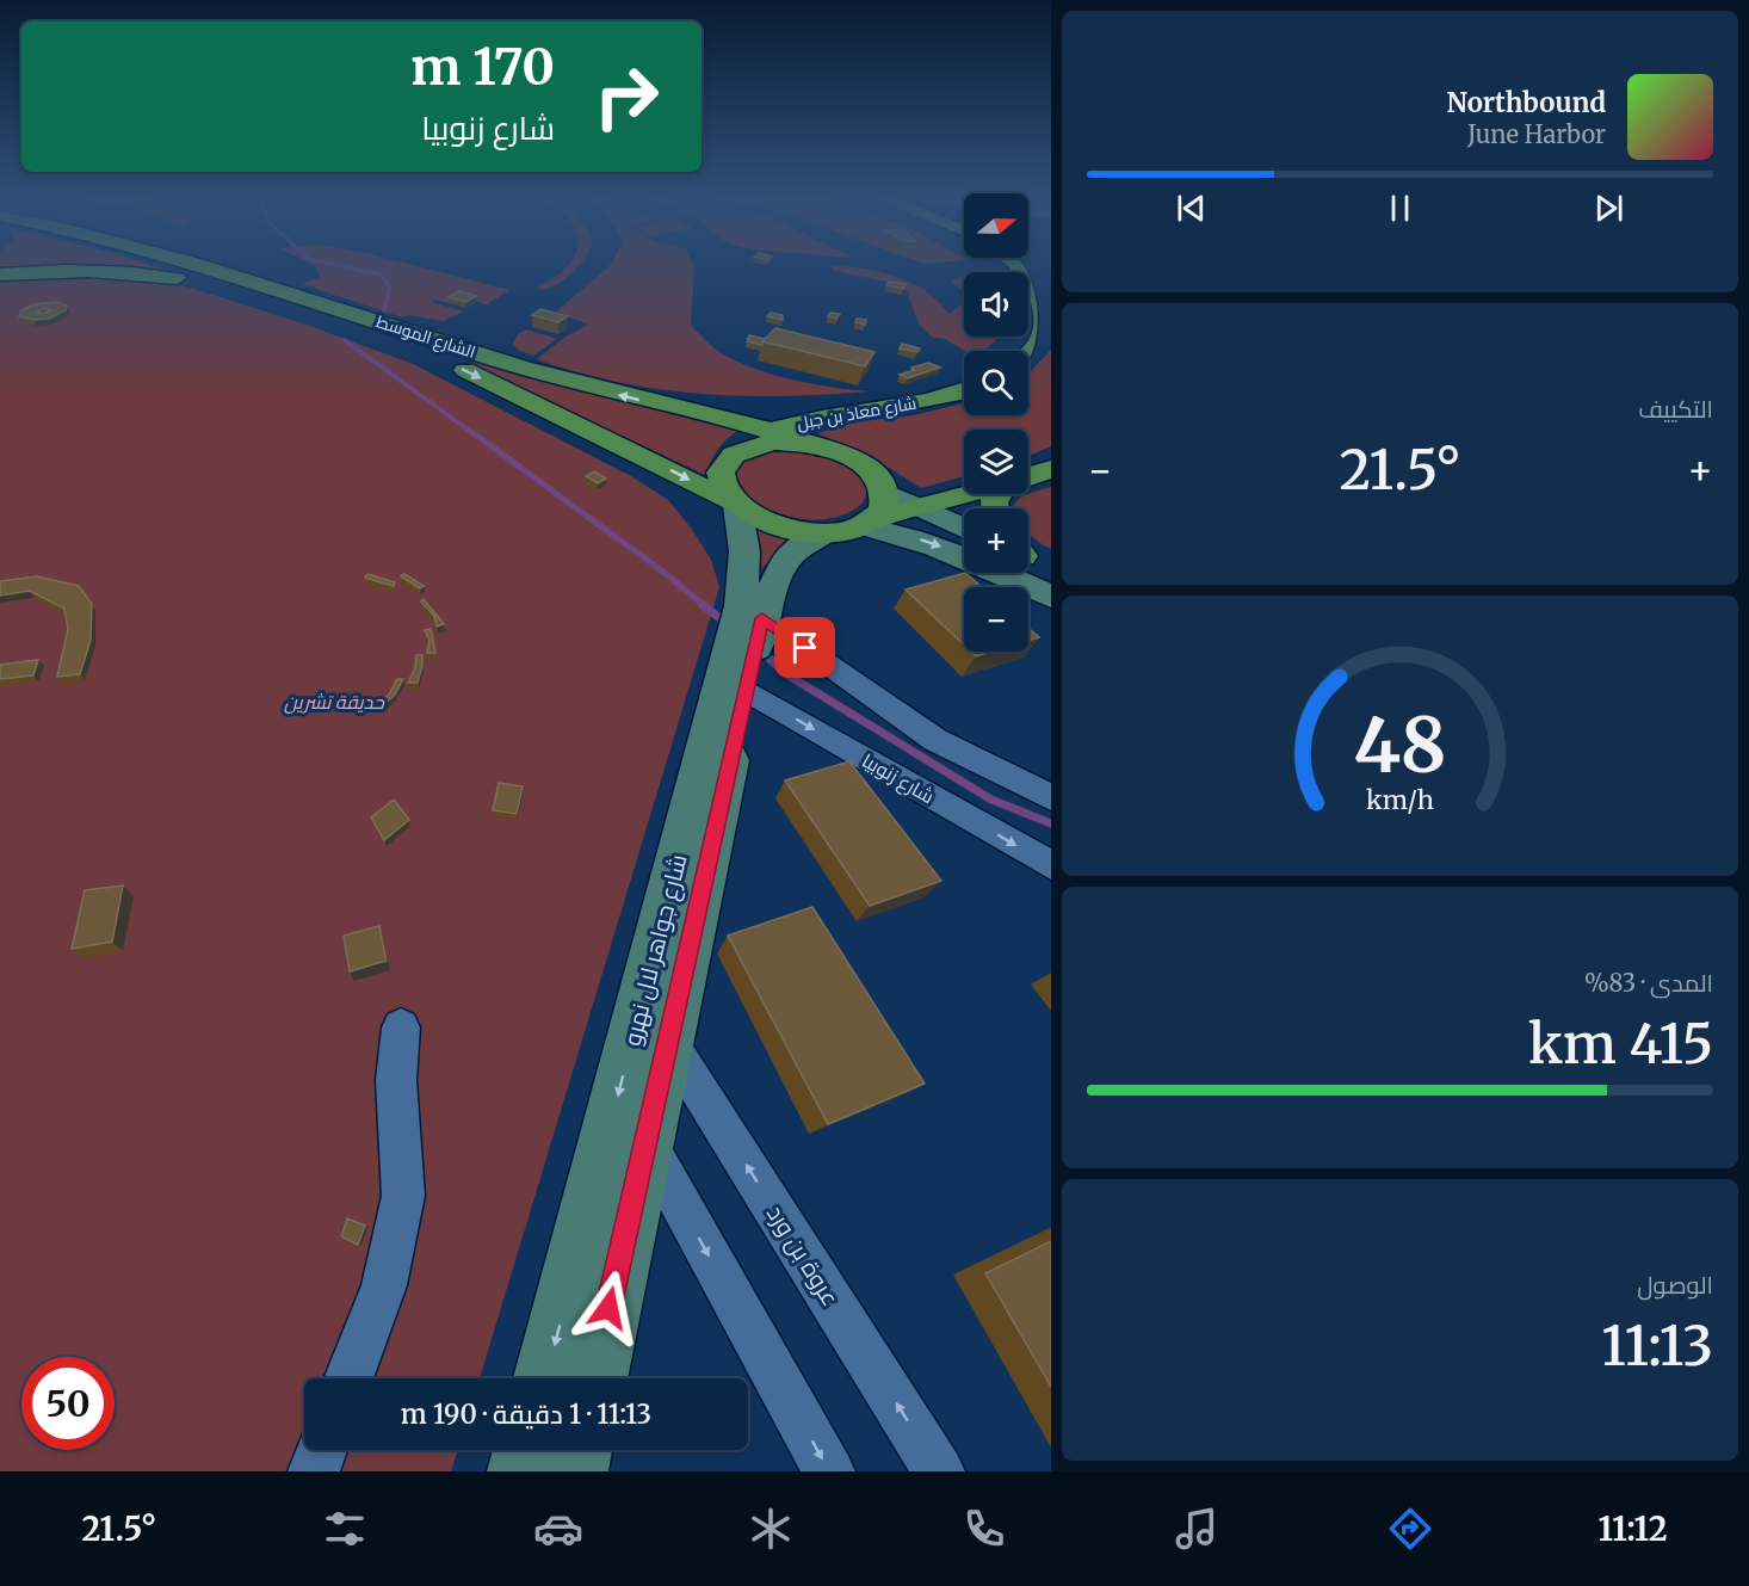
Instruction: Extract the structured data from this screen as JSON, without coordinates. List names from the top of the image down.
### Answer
{
  "streets": {
    "main road": ["الشارع الموسط", "شارع معاذ بن جبل", "شارع جواهر لال نهرو"],
    "street": ["شارع زنوبيا", "عروة بن ورد"]
  },
  "crossings": [
    ["الشارع الموسط", "شارع معاذ بن جبل"],
    ["الشارع الموسط", "شارع جواهر لال نهرو"],
    ["شارع زنوبيا", "شارع جواهر لال نهرو"],
    ["شارع جواهر لال نهرو", "عروة بن ورد"]
  ],
  "parks": ["حديقة تشرين"],
  "north": "right",
  "page": {
    "turn": ["170 m", "شارع زنوبيا"],
    "song": ["Northbound", "June Harbor"],
    "map_buttons": ["+", "−"],
    "tile": [
      "التكييف",
      ["المدى · 83%", "415 km"],
      ["الوصول", "11:13"]
    ],
    "heat": ["−", "21.5°", "+"],
    "limit": "50",
    "trip": "11:13 · 1 دقيقة · 190 m",
    "tabs": ["11:12", "21.5°"],
    "gauge": ["48", "km/h"]
  }
}
